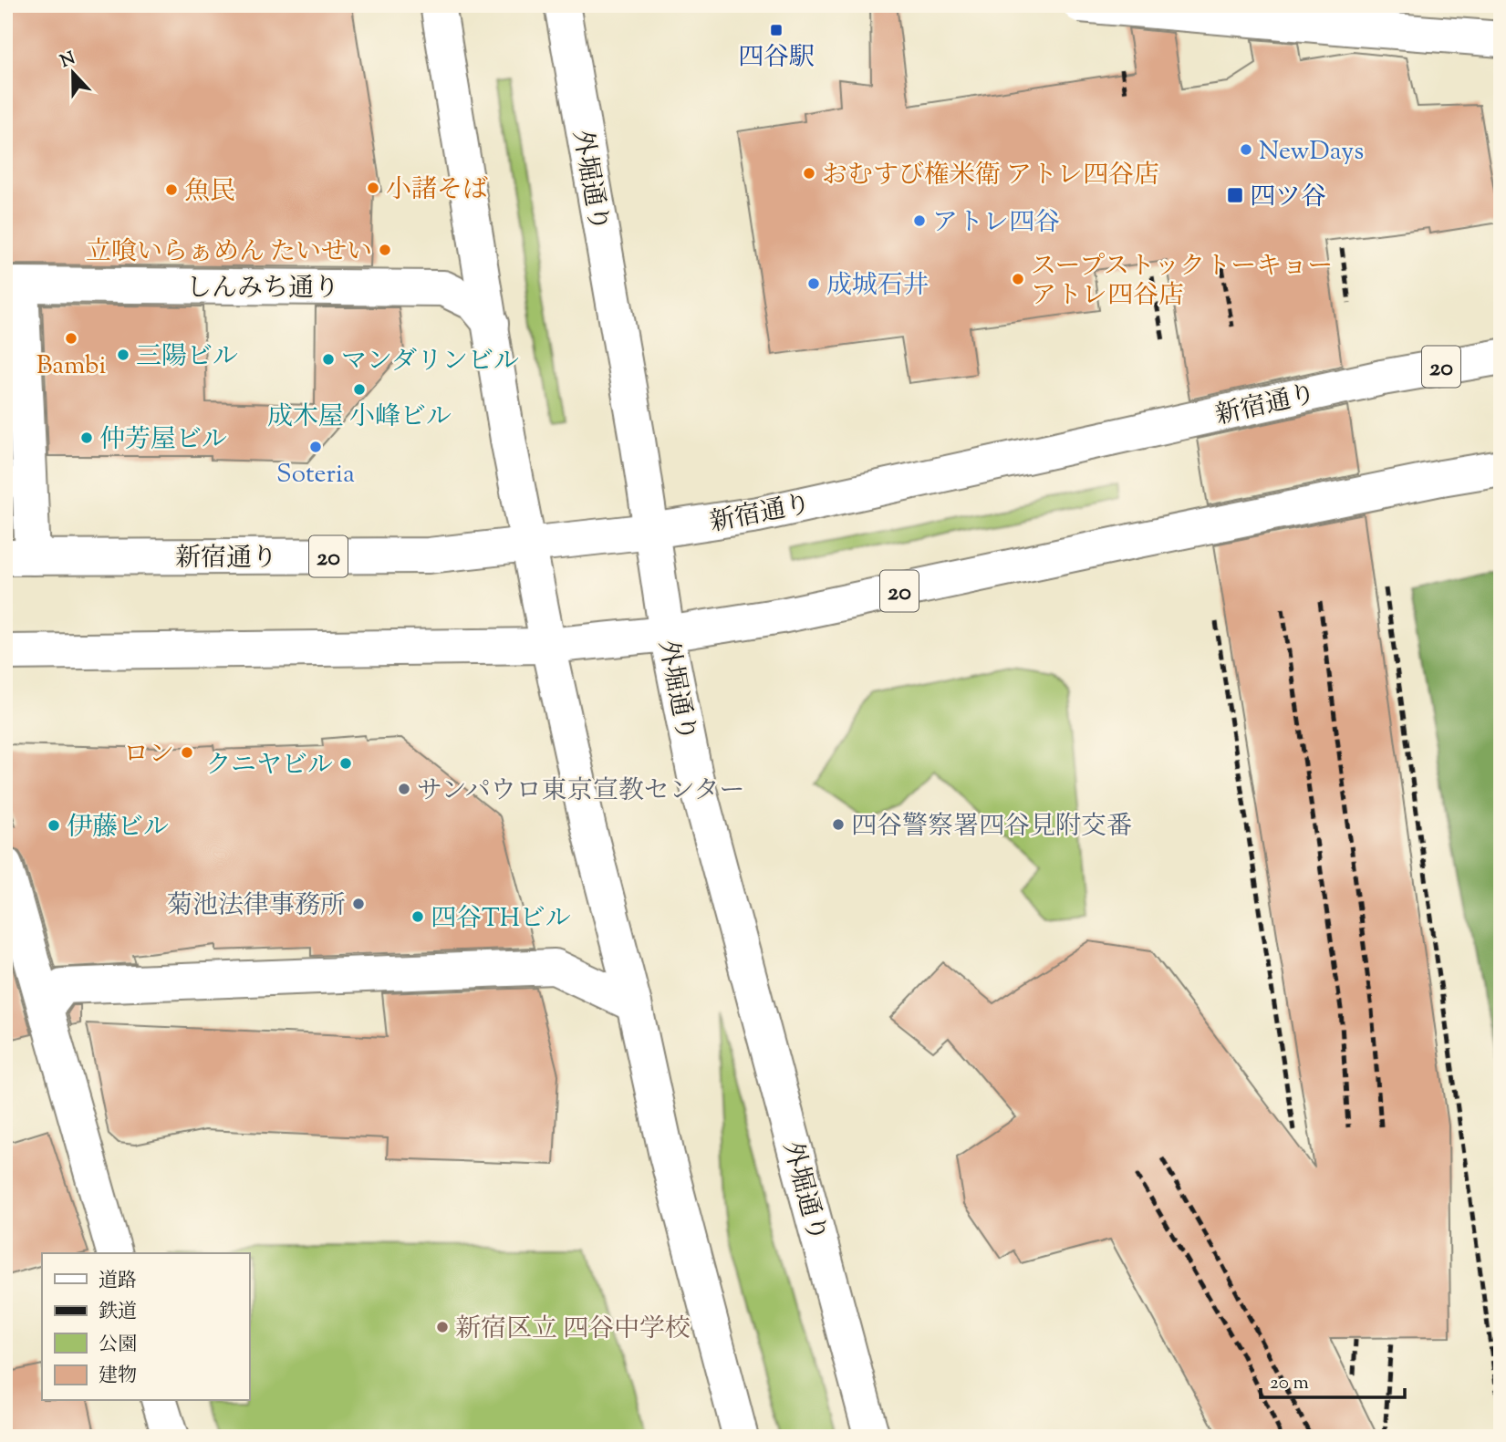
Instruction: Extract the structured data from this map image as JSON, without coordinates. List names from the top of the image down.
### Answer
{
  "streets": {
    "main road": [
      "外堀通り",
      "しんみち通り",
      "20",
      "新宿通り"
    ]
  },
  "crossings": [
    ["外堀通り", "20"],
    ["外堀通り", "新宿通り"]
  ],
  "places": {
    "transit": ["四谷駅", "四ツ谷"],
    "other": [
      "NewDays",
      "おむすび権米衛 アトレ四谷店",
      "小諸そば",
      "魚民",
      "アトレ四谷",
      "立喰いらぁめん たいせい",
      "スープストックトーキョー アトレ四谷店",
      "成城石井",
      "Bambi",
      "三陽ビル",
      "マンダリンビル",
      "成木屋 小峰ビル",
      "仲芳屋ビル",
      "Soteria",
      "ロン",
      "クニヤビル",
      "サンパウロ東京宣教センター",
      "四谷警察署四谷見附交番",
      "伊藤ビル",
      "菊池法律事務所",
      "四谷THビル",
      "新宿区立 四谷中学校"
    ]
  },
  "legend": [
    "道路",
    "鉄道",
    "公園",
    "建物"
  ],
  "scale_bar": "20 m",
  "north": "top"
}
